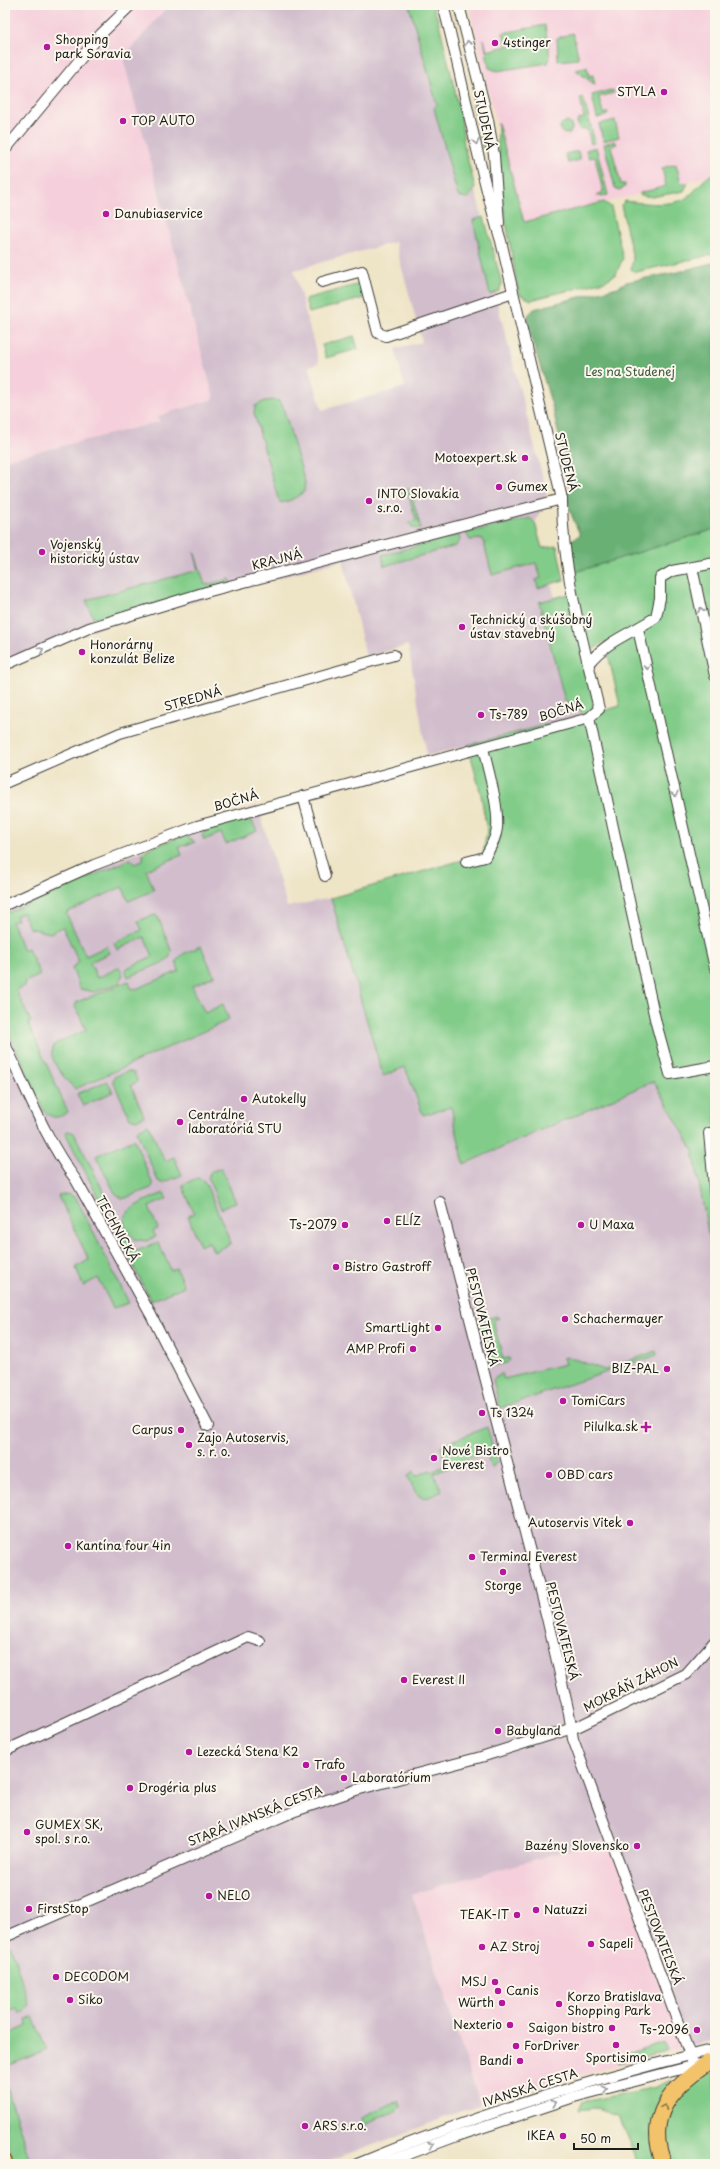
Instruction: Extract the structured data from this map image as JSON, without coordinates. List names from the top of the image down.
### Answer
{
  "streets": {
    "street": [
      "STUDENÁ",
      "KRAJNÁ",
      "STREDNÁ",
      "BOČNÁ",
      "TECHNICKÁ",
      "PESTOVATEĽSKÁ",
      "MOKRÁŇ ZÁHON",
      "STARÁ IVANSKÁ CESTA",
      "IVANSKÁ CESTA"
    ]
  },
  "crossings": [
    ["STUDENÁ", "KRAJNÁ"],
    ["STUDENÁ", "BOČNÁ"],
    ["PESTOVATEĽSKÁ", "MOKRÁŇ ZÁHON"],
    ["PESTOVATEĽSKÁ", "STARÁ IVANSKÁ CESTA"],
    ["PESTOVATEĽSKÁ", "IVANSKÁ CESTA"],
    ["MOKRÁŇ ZÁHON", "STARÁ IVANSKÁ CESTA"]
  ],
  "one_way": ["KRAJNÁ"],
  "parks": ["Les na Studenej"],
  "places": {
    "other": [
      "4stinger",
      "Shopping park Soravia",
      "STYLA",
      "TOP AUTO",
      "Danubiaservice",
      "Motoexpert.sk",
      "Gumex",
      "INTO Slovakia s.r.o.",
      "Vojenský historický ústav",
      "Technický a skúšobný ústav stavebný",
      "Honorárny konzulát Belize",
      "Ts-789",
      "Autokelly",
      "Centrálne laboratóriá STU",
      "ELÍZ",
      "Ts-2079",
      "U Maxa",
      "Bistro Gastroff",
      "Schachermayer",
      "SmartLight",
      "AMP Profi",
      "BIZ-PAL",
      "TomiCars",
      "Ts 1324",
      "Carpus",
      "Zajo Autoservis, s. r. o.",
      "Nové Bistro Everest",
      "OBD cars",
      "Autoservis Vitek",
      "Kantína four 4in",
      "Terminal Everest",
      "Storge",
      "Everest II",
      "Babyland",
      "Lezecká Stena K2",
      "Trafo",
      "Laboratórium",
      "Drogéria plus",
      "GUMEX SK, spol. s r.o.",
      "Bazény Slovensko",
      "NELO",
      "FirstStop",
      "Natuzzi",
      "TEAK-IT",
      "Sapeli",
      "AZ Stroj",
      "DECODOM",
      "MSJ",
      "Canis",
      "Siko",
      "Würth",
      "Korzo Bratislava Shopping Park",
      "Nexterio",
      "Saigon bistro",
      "Ts-2096",
      "Sportisimo",
      "ForDriver",
      "Bandi",
      "ARS s.r.o.",
      "IKEA"
    ],
    "health": ["Pilulka.sk"]
  },
  "scale_bar": "50 m"
}
